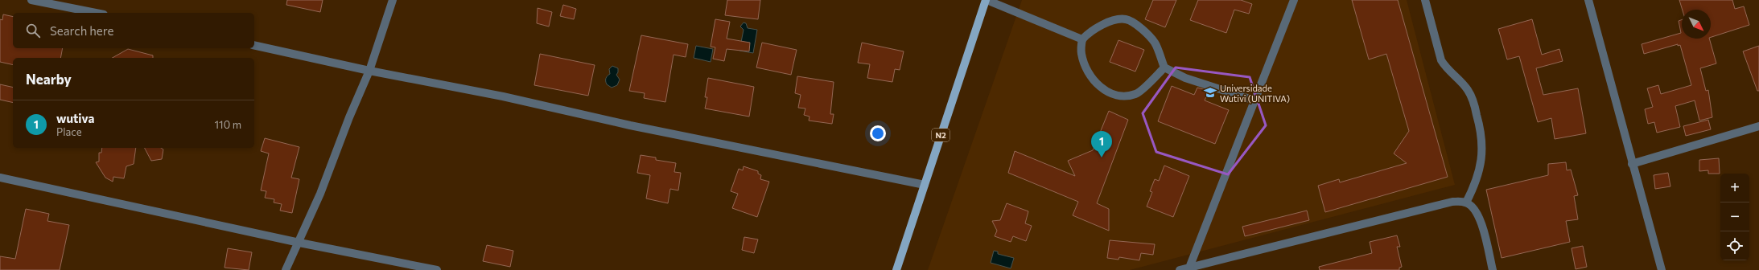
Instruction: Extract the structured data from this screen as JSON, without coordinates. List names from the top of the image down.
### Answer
{
  "streets": {
    "main road": ["N2"]
  },
  "places": {
    "school or university": ["Universidade Wutivi (UNITIVA)"]
  },
  "north": "bottom right",
  "page": {
    "search": "Search here",
    "heading": "Nearby",
    "list": [
      {
        "mark": "1",
        "name": "wutiva",
        "note": "Place",
        "value": "110 m"
      }
    ],
    "pins": "1",
    "map_buttons": ["+", "−"]
  }
}
